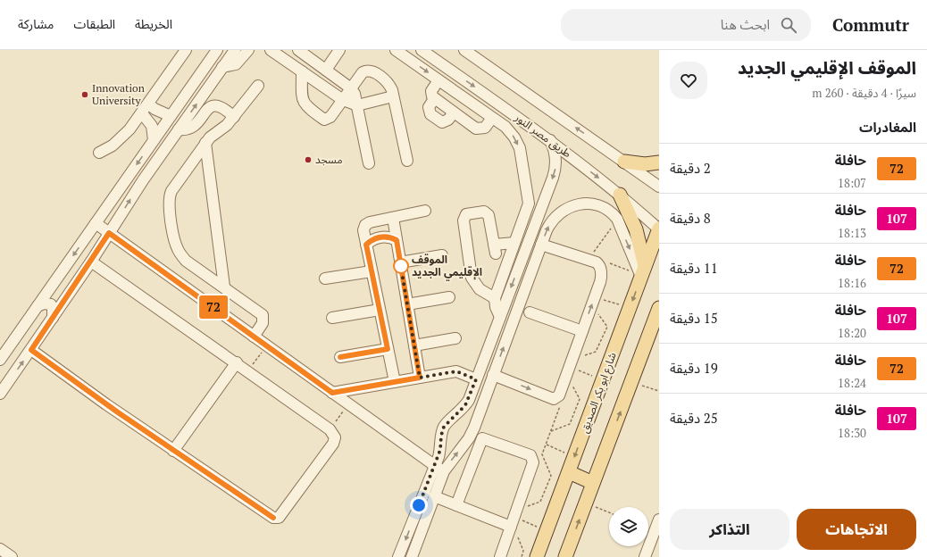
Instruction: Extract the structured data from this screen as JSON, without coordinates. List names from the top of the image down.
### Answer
{
  "streets": {
    "main road": ["شارع ابو بكر الصديق"],
    "street": ["طريق مصر النور"]
  },
  "crossings": [
    ["طريق مصر النور", "شارع ابو بكر الصديق"]
  ],
  "places": ["Innovation University", "مسجد", "الموقف الإقليمي الجديد"],
  "lines": ["bus line 72"],
  "page": {
    "header": "Commutr",
    "search": "ابحث هنا",
    "nav": ["الخريطة", "الطبقات", "مشاركة"],
    "heading": [
      ["الموقف الإقليمي الجديد", "سيرًا · 4 دقيقة · 260 m"],
      "المغادرات"
    ],
    "on_map": "72",
    "list": [
      {
        "mark": "72",
        "name": "حافلة",
        "note": "18:07",
        "value": "2 دقيقة"
      },
      {
        "mark": "107",
        "name": "حافلة",
        "note": "18:13",
        "value": "8 دقيقة"
      },
      {
        "mark": "72",
        "name": "حافلة",
        "note": "18:16",
        "value": "11 دقيقة"
      },
      {
        "mark": "107",
        "name": "حافلة",
        "note": "18:20",
        "value": "15 دقيقة"
      },
      {
        "mark": "72",
        "name": "حافلة",
        "note": "18:24",
        "value": "19 دقيقة"
      },
      {
        "mark": "107",
        "name": "حافلة",
        "note": "18:30",
        "value": "25 دقيقة"
      }
    ],
    "buttons": ["الاتجاهات", "التذاكر"]
  }
}
